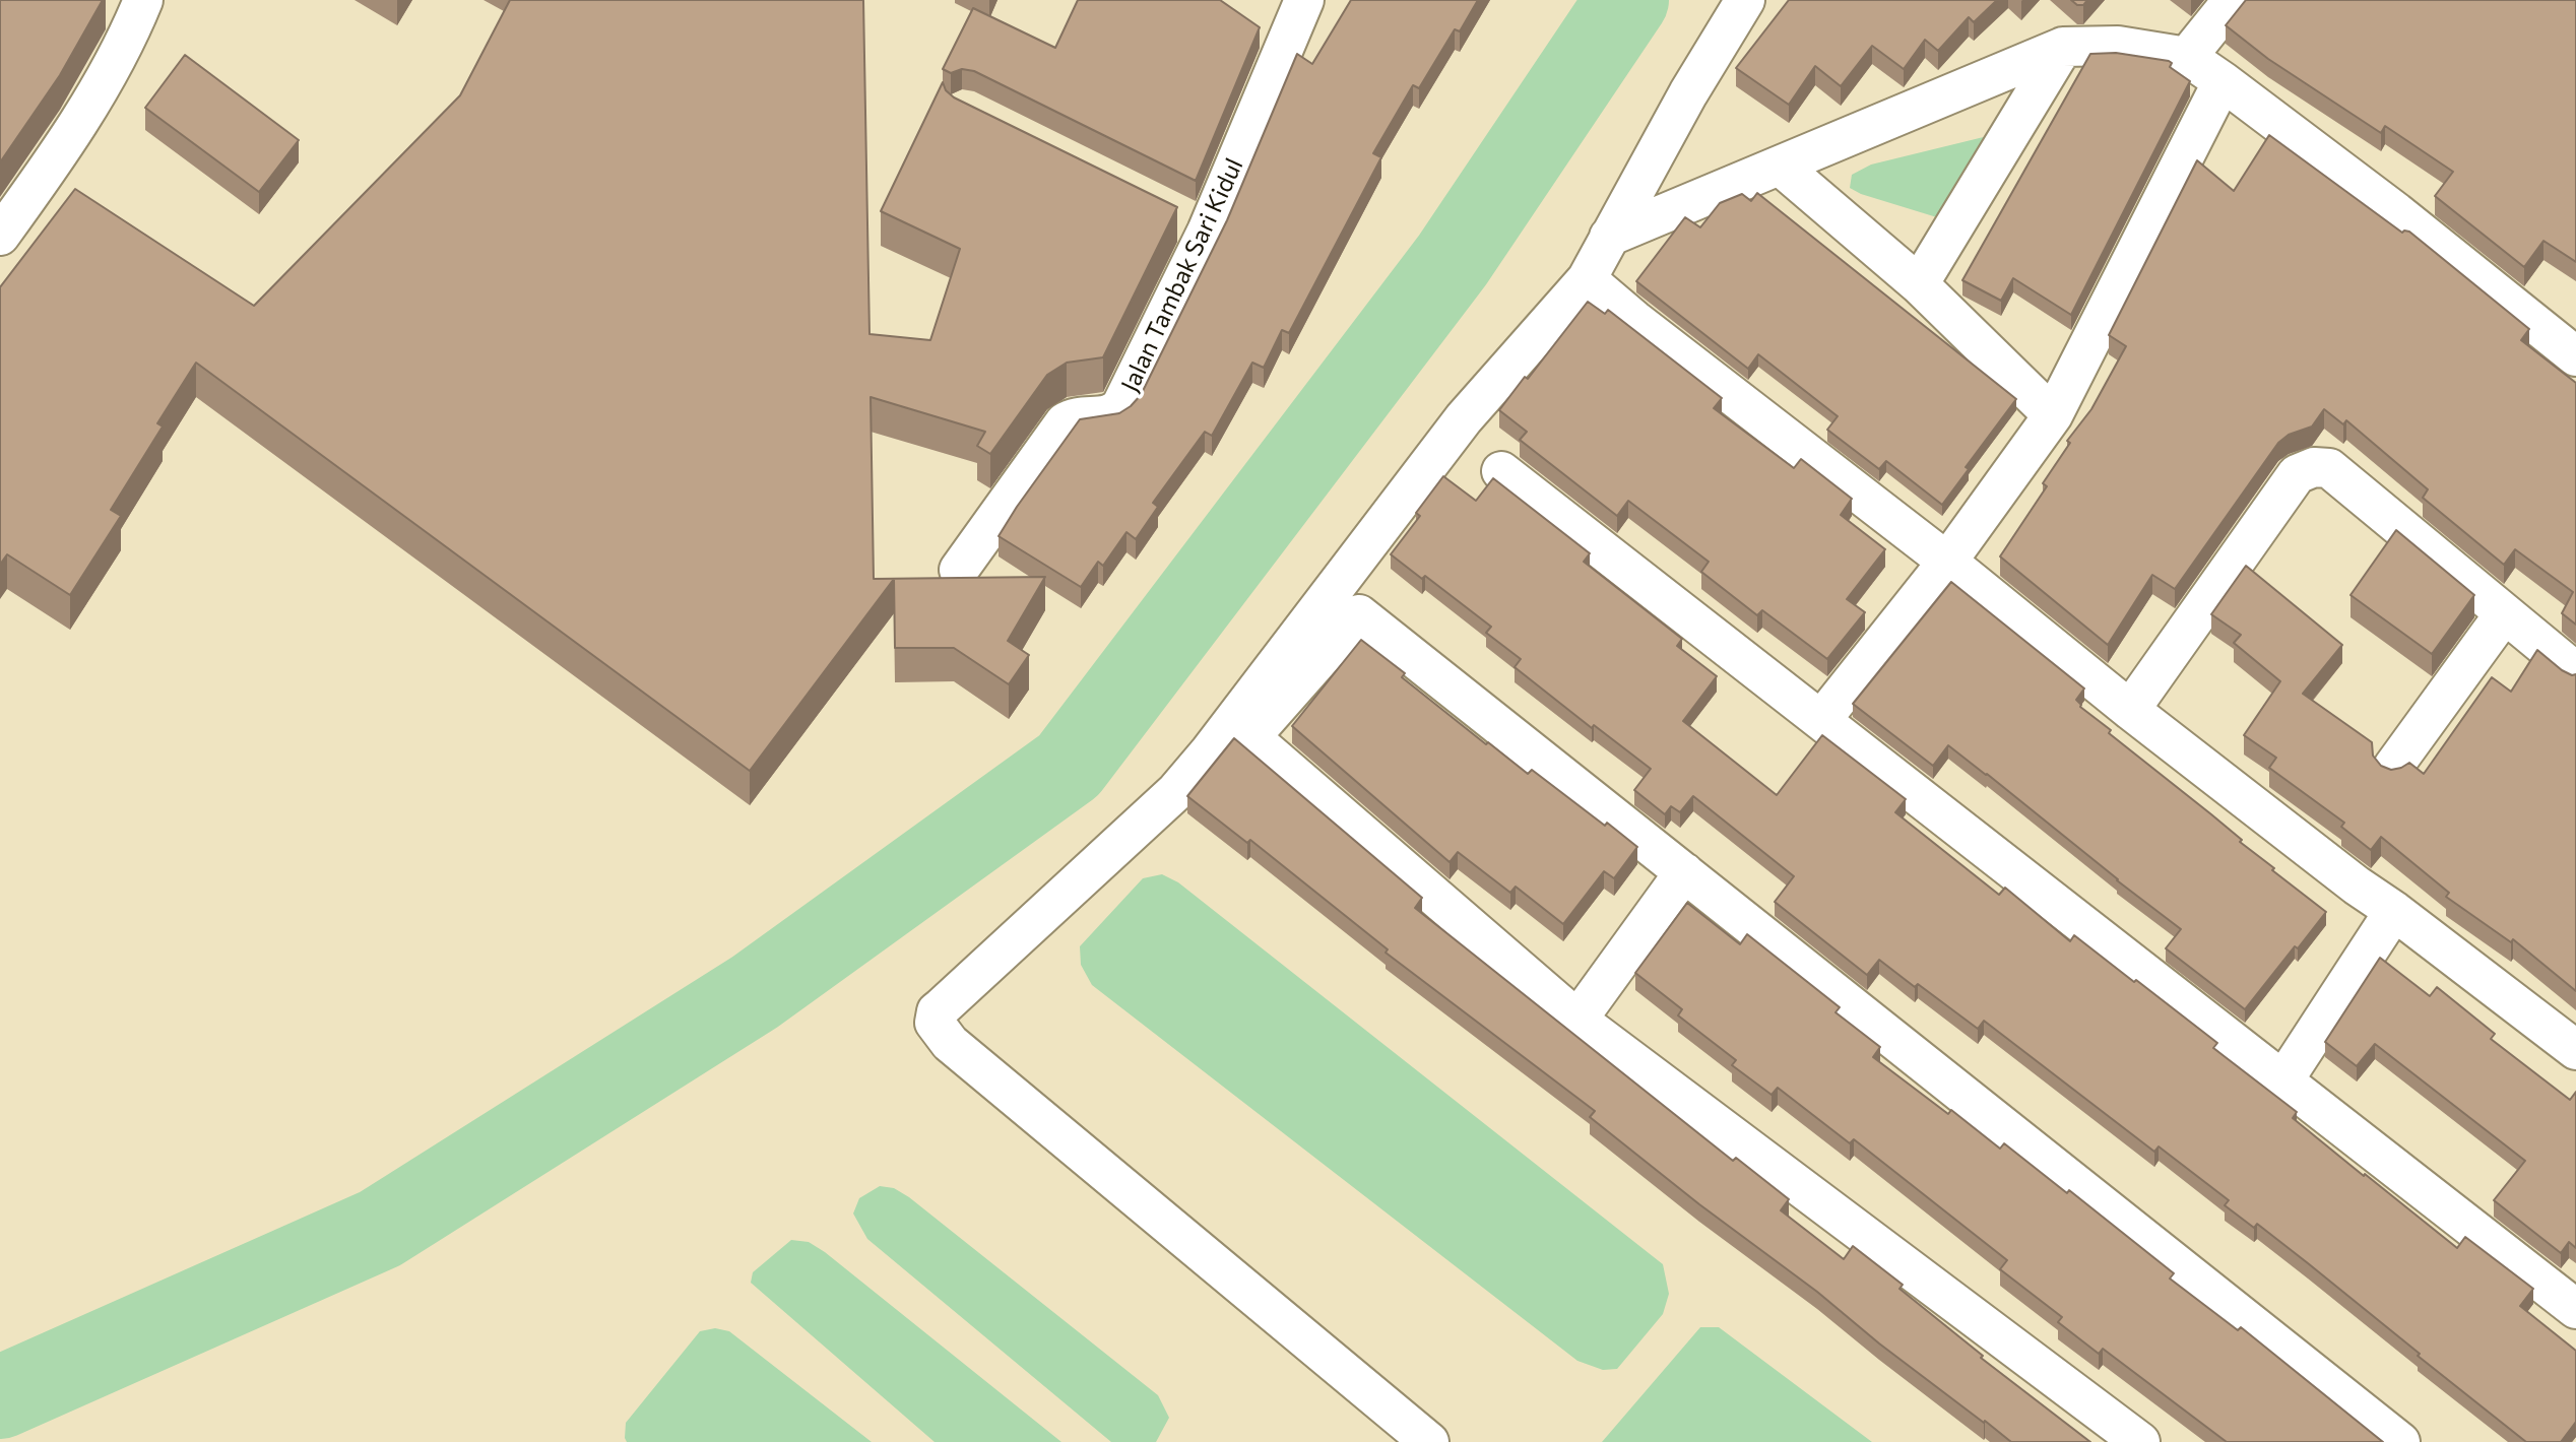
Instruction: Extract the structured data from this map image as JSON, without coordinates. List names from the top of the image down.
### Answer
{
  "streets": {
    "street": ["Jalan Tambak Sari Kidul"]
  }
}
